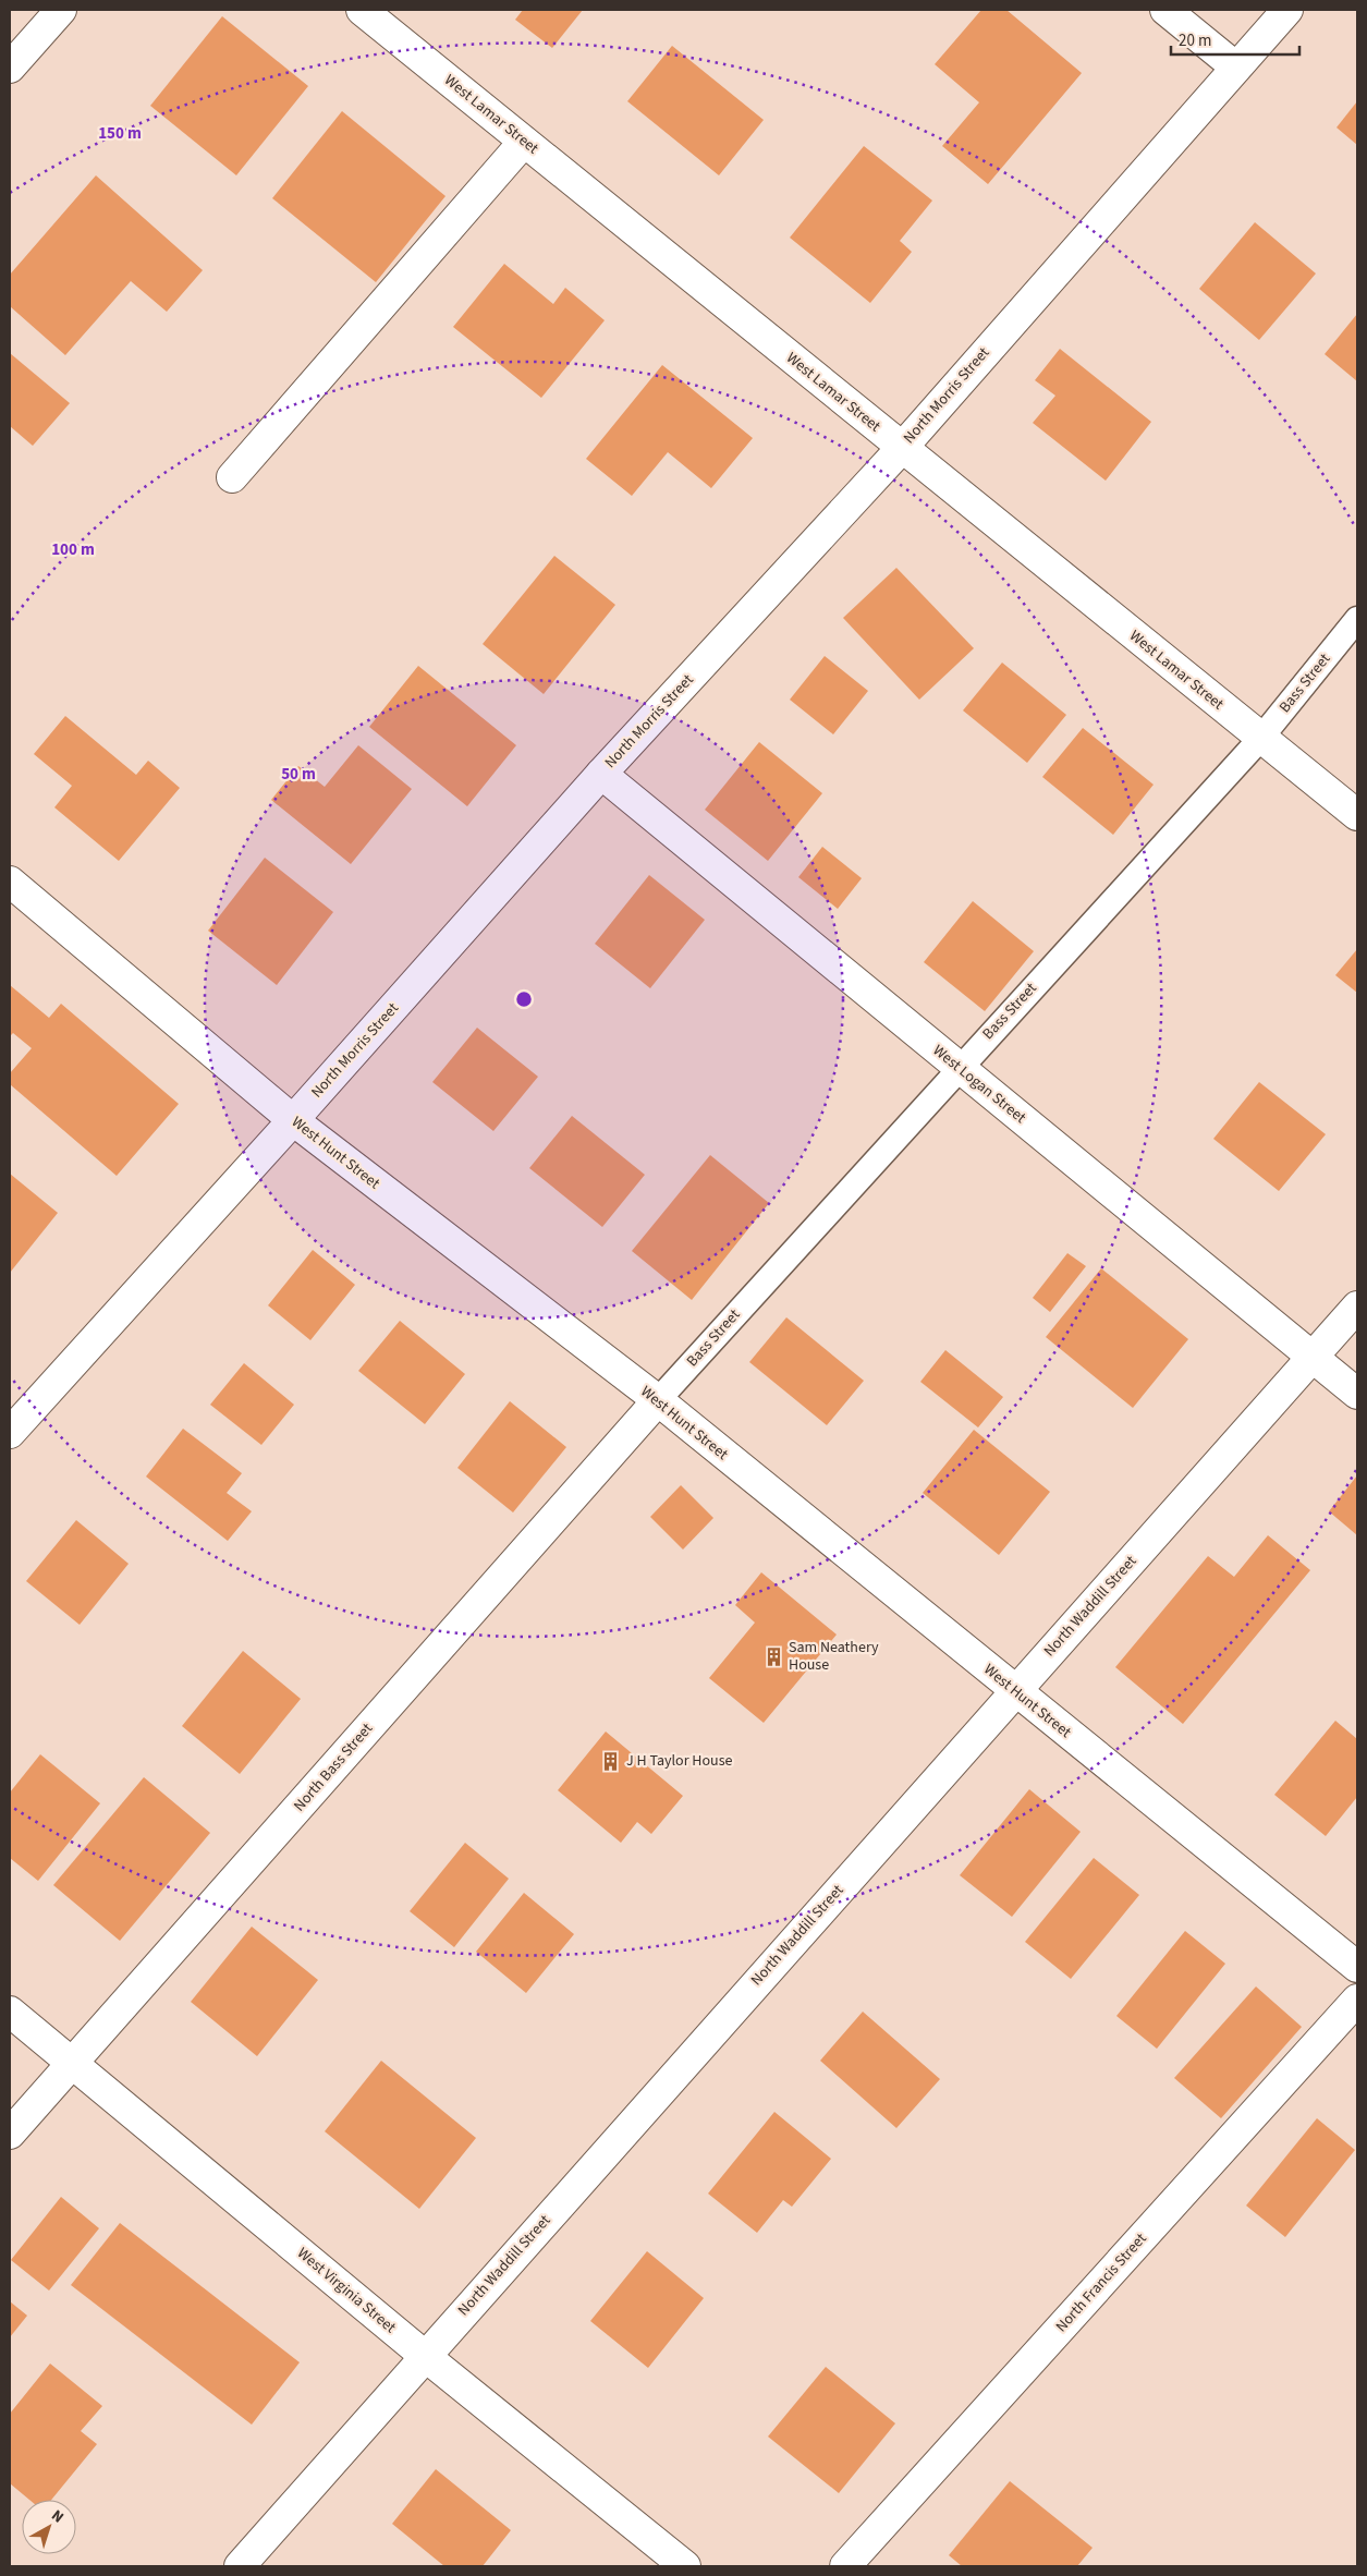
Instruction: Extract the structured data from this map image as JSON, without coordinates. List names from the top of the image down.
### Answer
{
  "streets": {
    "street": [
      "West Lamar Street",
      "North Morris Street",
      "West Logan Street",
      "West Hunt Street",
      "North Waddill Street",
      "North Bass Street",
      "North Francis Street",
      "West Virginia Street"
    ],
    "lane": ["Bass Street"]
  },
  "crossings": [
    ["West Lamar Street", "North Morris Street"],
    ["West Lamar Street", "Bass Street"],
    ["North Morris Street", "West Logan Street"],
    ["North Morris Street", "West Hunt Street"],
    ["Bass Street", "West Logan Street"],
    ["Bass Street", "West Hunt Street"],
    ["Bass Street", "North Bass Street"],
    ["West Logan Street", "North Waddill Street"],
    ["West Hunt Street", "North Waddill Street"],
    ["West Hunt Street", "North Bass Street"],
    ["North Waddill Street", "West Virginia Street"],
    ["North Bass Street", "West Virginia Street"]
  ],
  "places": {
    "building": ["Sam Neathery House", "J H Taylor House"]
  },
  "scale_bar": "20 m",
  "north": "top right",
  "rings": ["150 m", "100 m", "50 m"]
}
